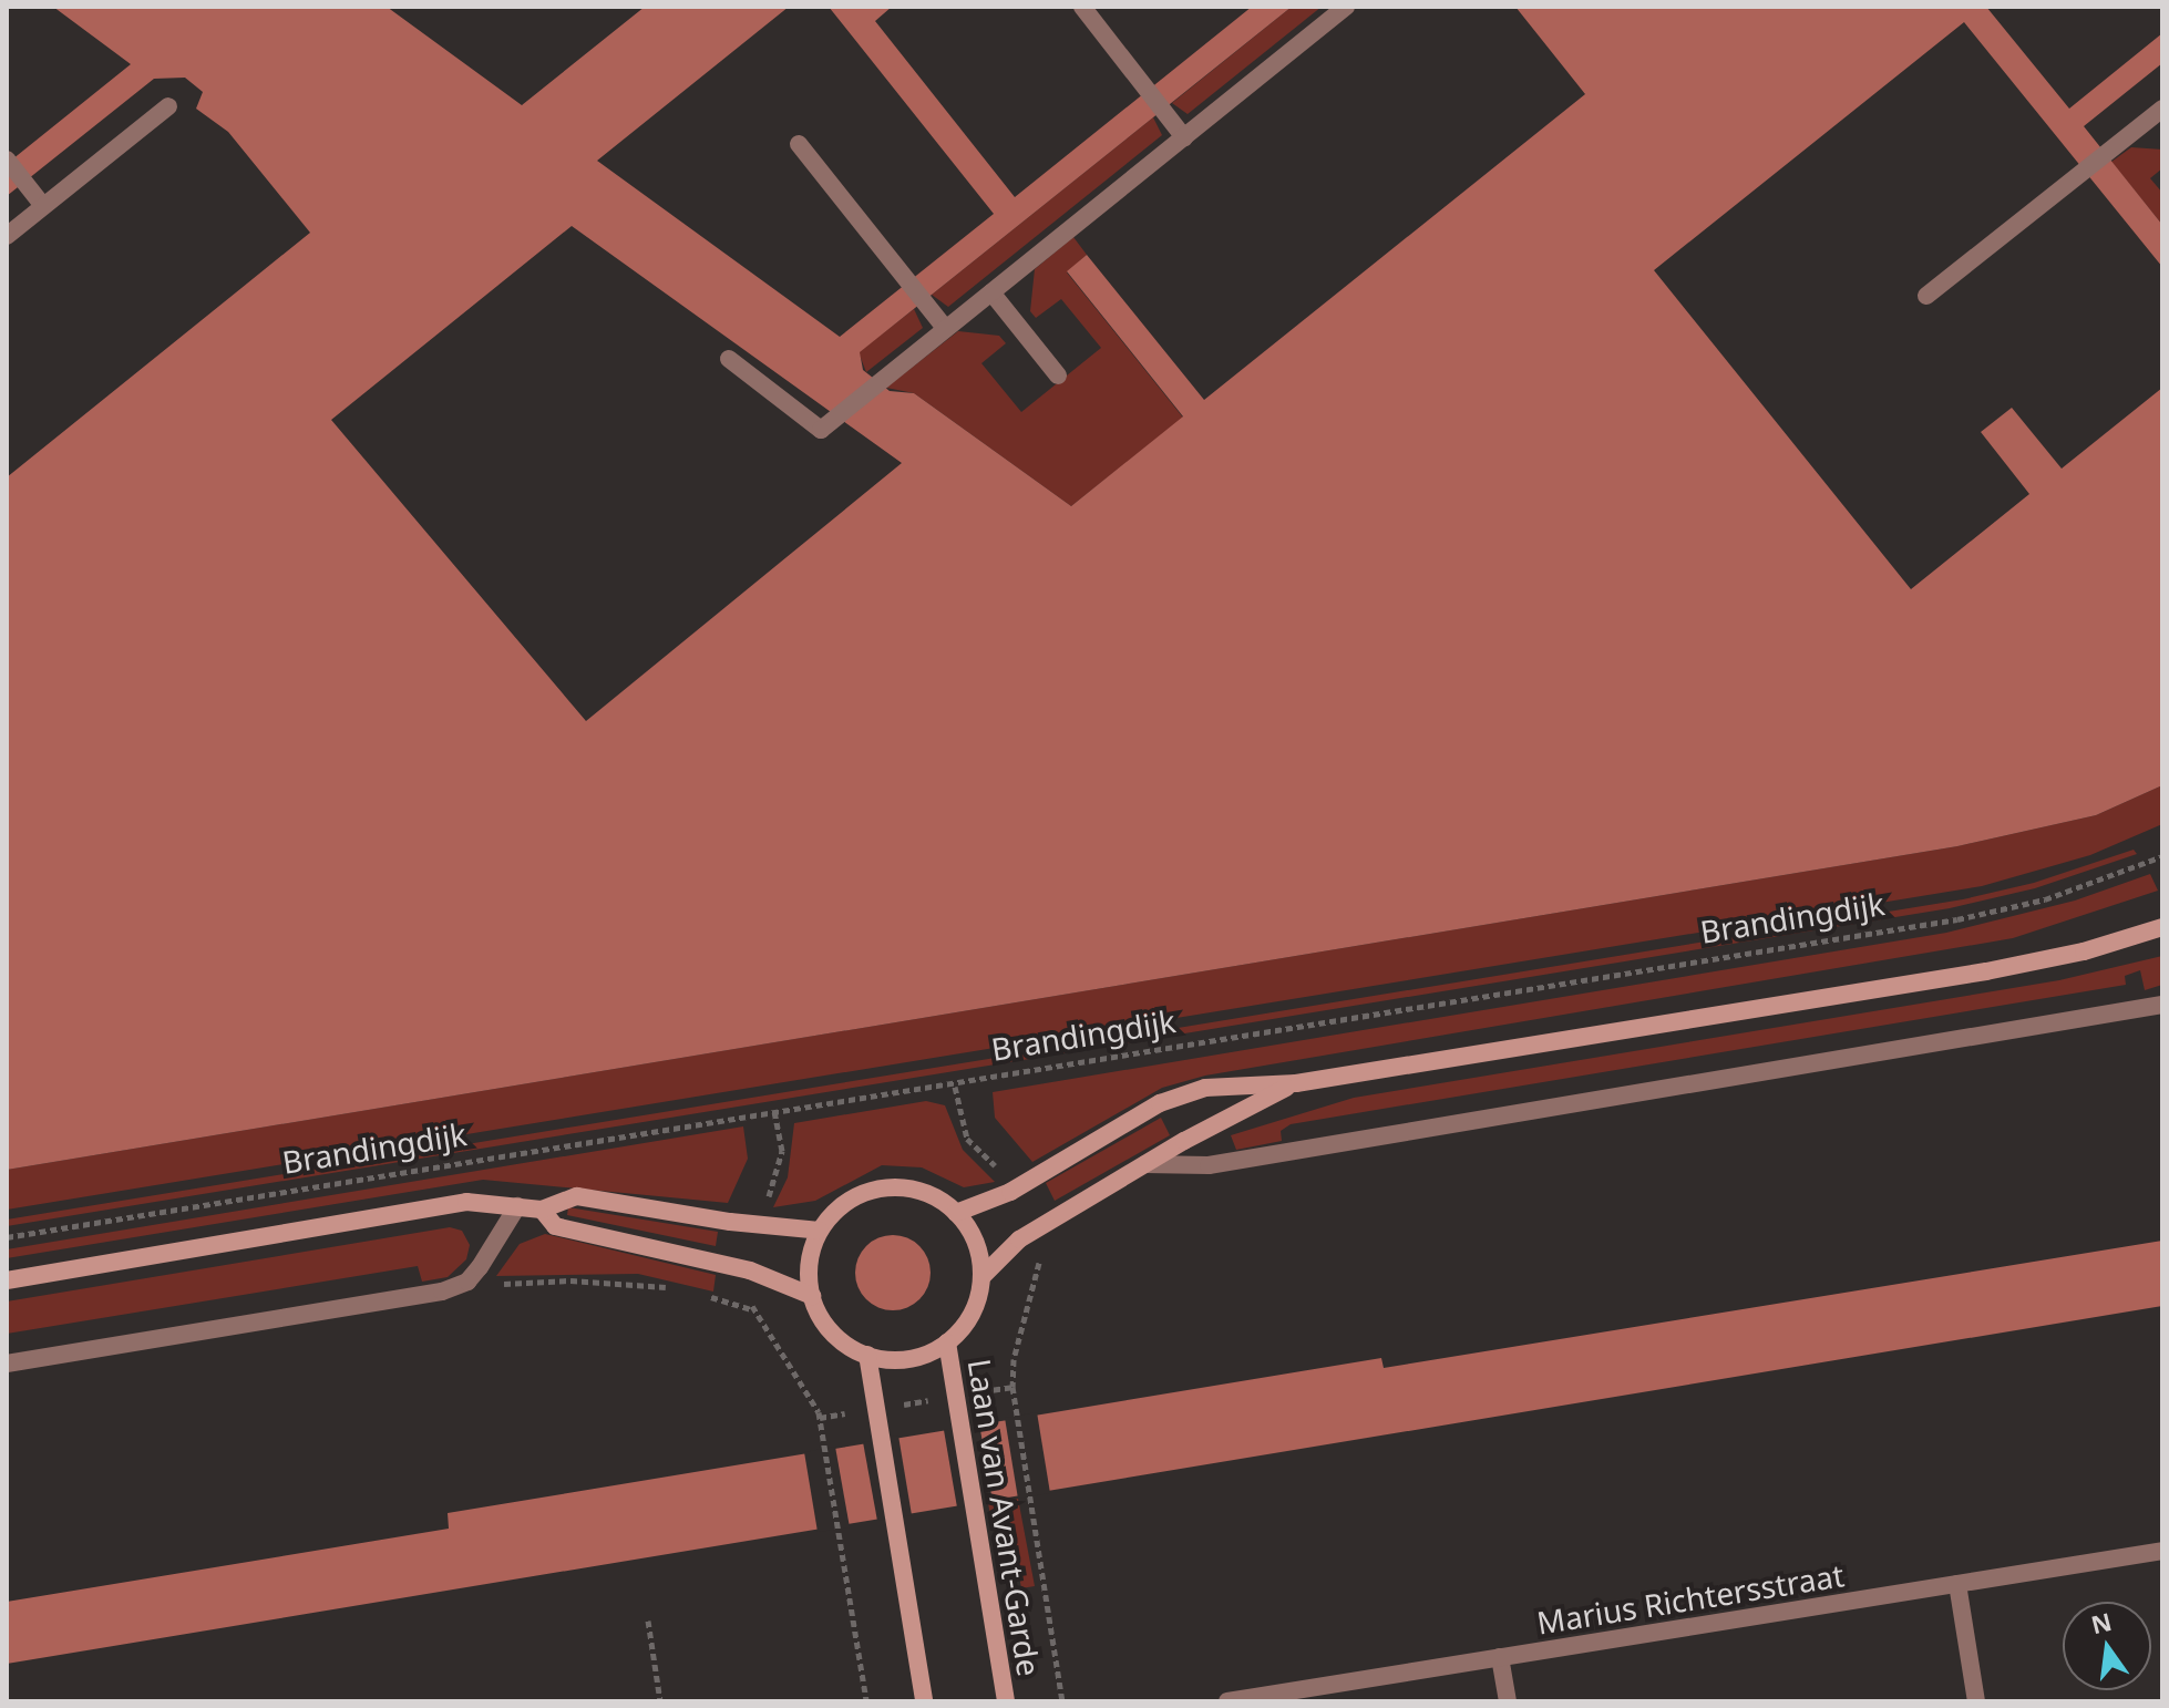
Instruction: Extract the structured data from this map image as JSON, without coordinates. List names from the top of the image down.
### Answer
{
  "streets": {
    "street": ["Laan van Avant-Garde", "Marius Richtersstraat"],
    "path": ["Brandingdijk"]
  },
  "north": "top"
}
